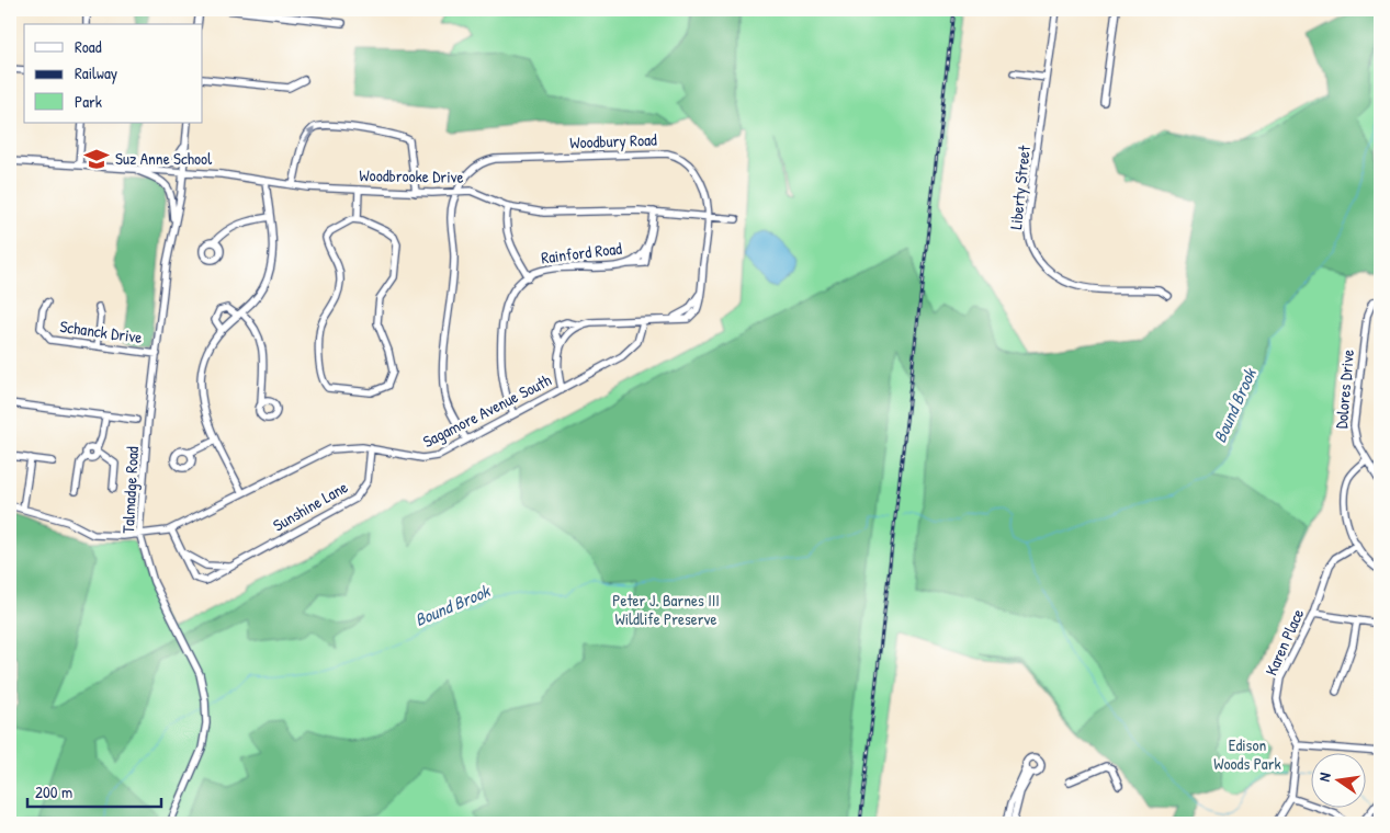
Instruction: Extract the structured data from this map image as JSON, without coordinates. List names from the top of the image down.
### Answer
{
  "streets": {
    "street": [
      "Woodbury Road",
      "Woodbrooke Drive",
      "Liberty Street",
      "Rainford Road",
      "Schanck Drive",
      "Dolores Drive",
      "Sagamore Avenue South",
      "Talmadge Road",
      "Sunshine Lane",
      "Karen Place"
    ]
  },
  "crossings": [
    ["Woodbury Road", "Woodbrooke Drive"],
    ["Woodbury Road", "Sagamore Avenue South"],
    ["Woodbrooke Drive", "Rainford Road"],
    ["Woodbrooke Drive", "Talmadge Road"],
    ["Rainford Road", "Sagamore Avenue South"],
    ["Schanck Drive", "Talmadge Road"],
    ["Sagamore Avenue South", "Sunshine Lane"]
  ],
  "water": ["Bound Brook"],
  "parks": ["Peter J. Barnes III Wildlife Preserve", "Edison Woods Park"],
  "places": {
    "school or university": ["Suz Anne School"]
  },
  "legend": ["Road", "Railway", "Park"],
  "scale_bar": "200 m",
  "north": "left"
}
